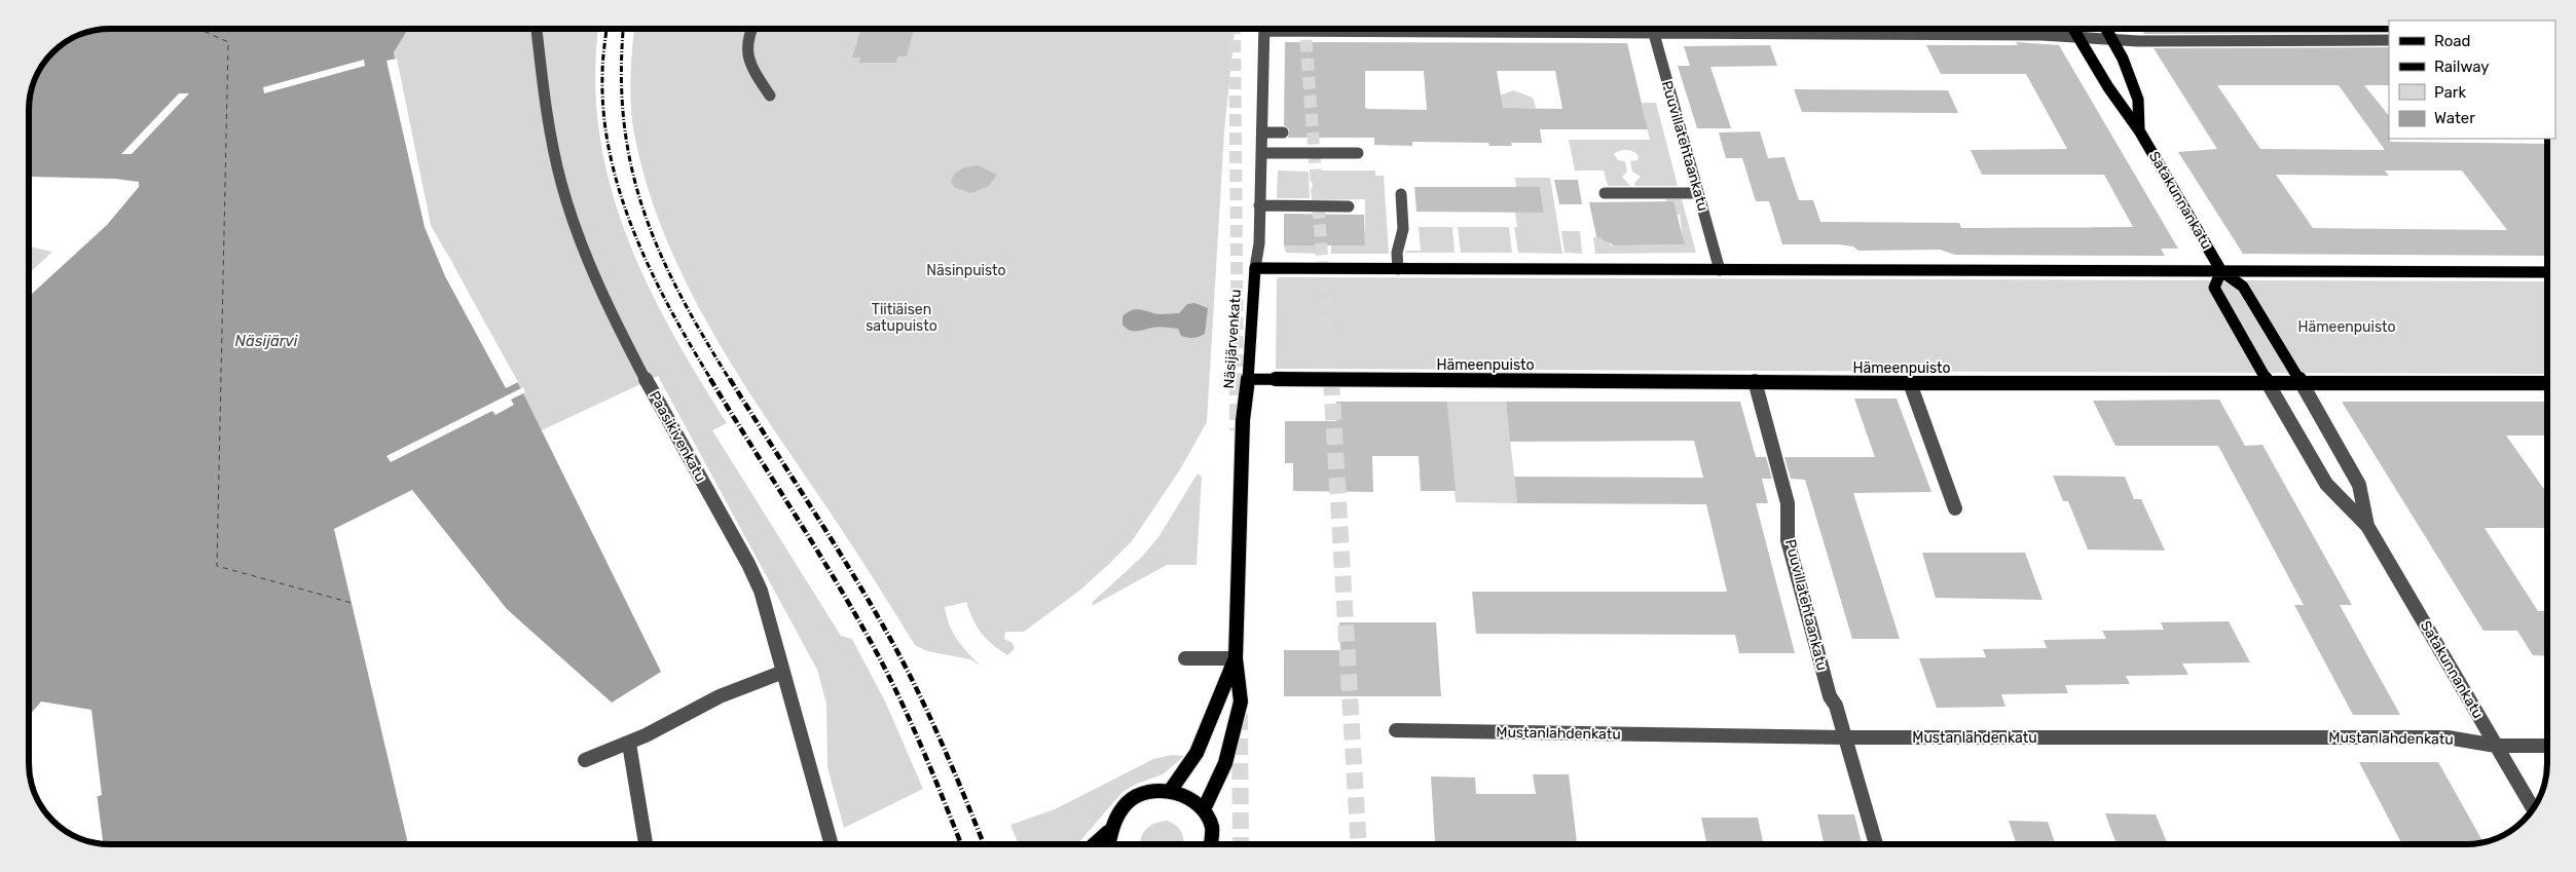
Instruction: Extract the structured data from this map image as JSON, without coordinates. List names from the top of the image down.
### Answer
{
  "streets": {
    "main road": ["Satakunnankatu", "Näsijärvenkatu", "Hämeenpuisto"],
    "street": ["Puuvillatehtaankatu", "Paasikivenkatu", "Mustanlahdenkatu"]
  },
  "crossings": [
    ["Puuvillatehtaankatu", "Hämeenpuisto"],
    ["Puuvillatehtaankatu", "Mustanlahdenkatu"],
    ["Satakunnankatu", "Hämeenpuisto"],
    ["Satakunnankatu", "Mustanlahdenkatu"],
    ["Näsijärvenkatu", "Hämeenpuisto"]
  ],
  "water": ["Näsijärvi"],
  "parks": ["Näsinpuisto", "Tiitiäisen satupuisto", "Hämeenpuisto"],
  "legend": [
    "Road",
    "Railway",
    "Park",
    "Water"
  ]
}
